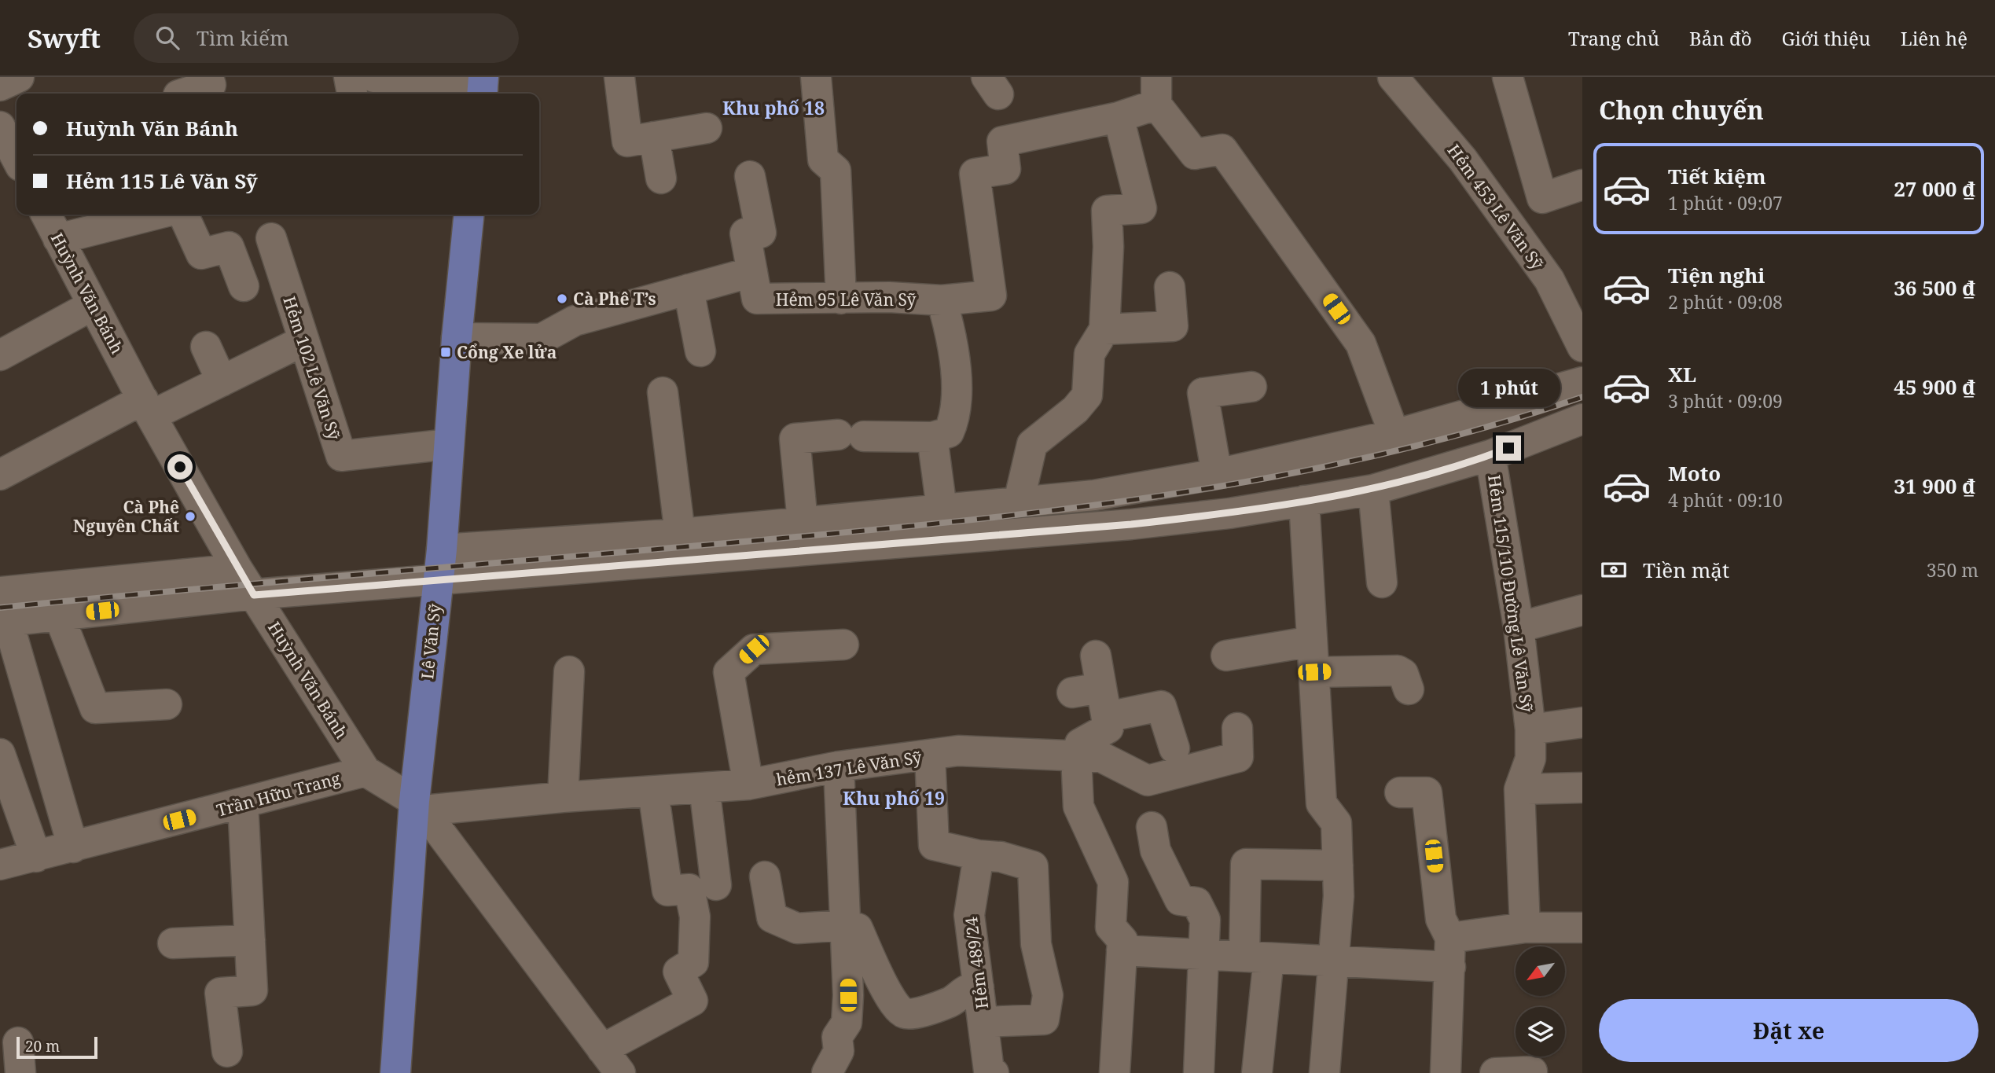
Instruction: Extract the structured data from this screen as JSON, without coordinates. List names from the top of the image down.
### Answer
{
  "streets": {
    "main road": ["Lê Văn Sỹ"],
    "street": [
      "Hẻm 453 Lê Văn Sỹ",
      "Huỳnh Văn Bánh",
      "Hẻm 95 Lê Văn Sỹ",
      "Hẻm 102 Lê Văn Sỹ",
      "Hẻm 115/110 Đường Lê Văn Sỹ",
      "hẻm 137 Lê Văn Sỹ",
      "Trần Hữu Trang",
      "Hẻm 489/24"
    ]
  },
  "crossings": [
    ["Huỳnh Văn Bánh", "Lê Văn Sỹ"],
    ["Huỳnh Văn Bánh", "hẻm 137 Lê Văn Sỹ"],
    ["Huỳnh Văn Bánh", "Trần Hữu Trang"],
    ["Hẻm 102 Lê Văn Sỹ", "Lê Văn Sỹ"],
    ["Lê Văn Sỹ", "hẻm 137 Lê Văn Sỹ"]
  ],
  "districts": ["Khu phố 18", "Khu phố 19"],
  "places": {
    "other": ["Cà Phê T’s", "Cà Phê Nguyên Chất"],
    "transit": ["Cổng Xe lửa"]
  },
  "scale_bar": "20 m",
  "north": "bottom left",
  "page": {
    "header": "Swyft",
    "search": "Tìm kiếm",
    "nav": [
      "Trang chủ",
      "Bản đồ",
      "Giới thiệu",
      "Liên hệ"
    ],
    "heading": "Chọn chuyến",
    "banner": ["Huỳnh Văn Bánh", "Hẻm 115 Lê Văn Sỹ"],
    "list": [
      {
        "name": "Tiết kiệm",
        "note": "1 phút · 09:07",
        "value": "27 000 ₫"
      },
      {
        "name": "Tiện nghi",
        "note": "2 phút · 09:08",
        "value": "36 500 ₫"
      },
      {
        "name": "XL",
        "note": "3 phút · 09:09",
        "value": "45 900 ₫"
      },
      {
        "name": "Moto",
        "note": "4 phút · 09:10",
        "value": "31 900 ₫"
      }
    ],
    "bubble": "1 phút",
    "pay": ["Tiền mặt", "350 m"],
    "buttons": "Đặt xe",
    "scale": "20 m"
  }
}
